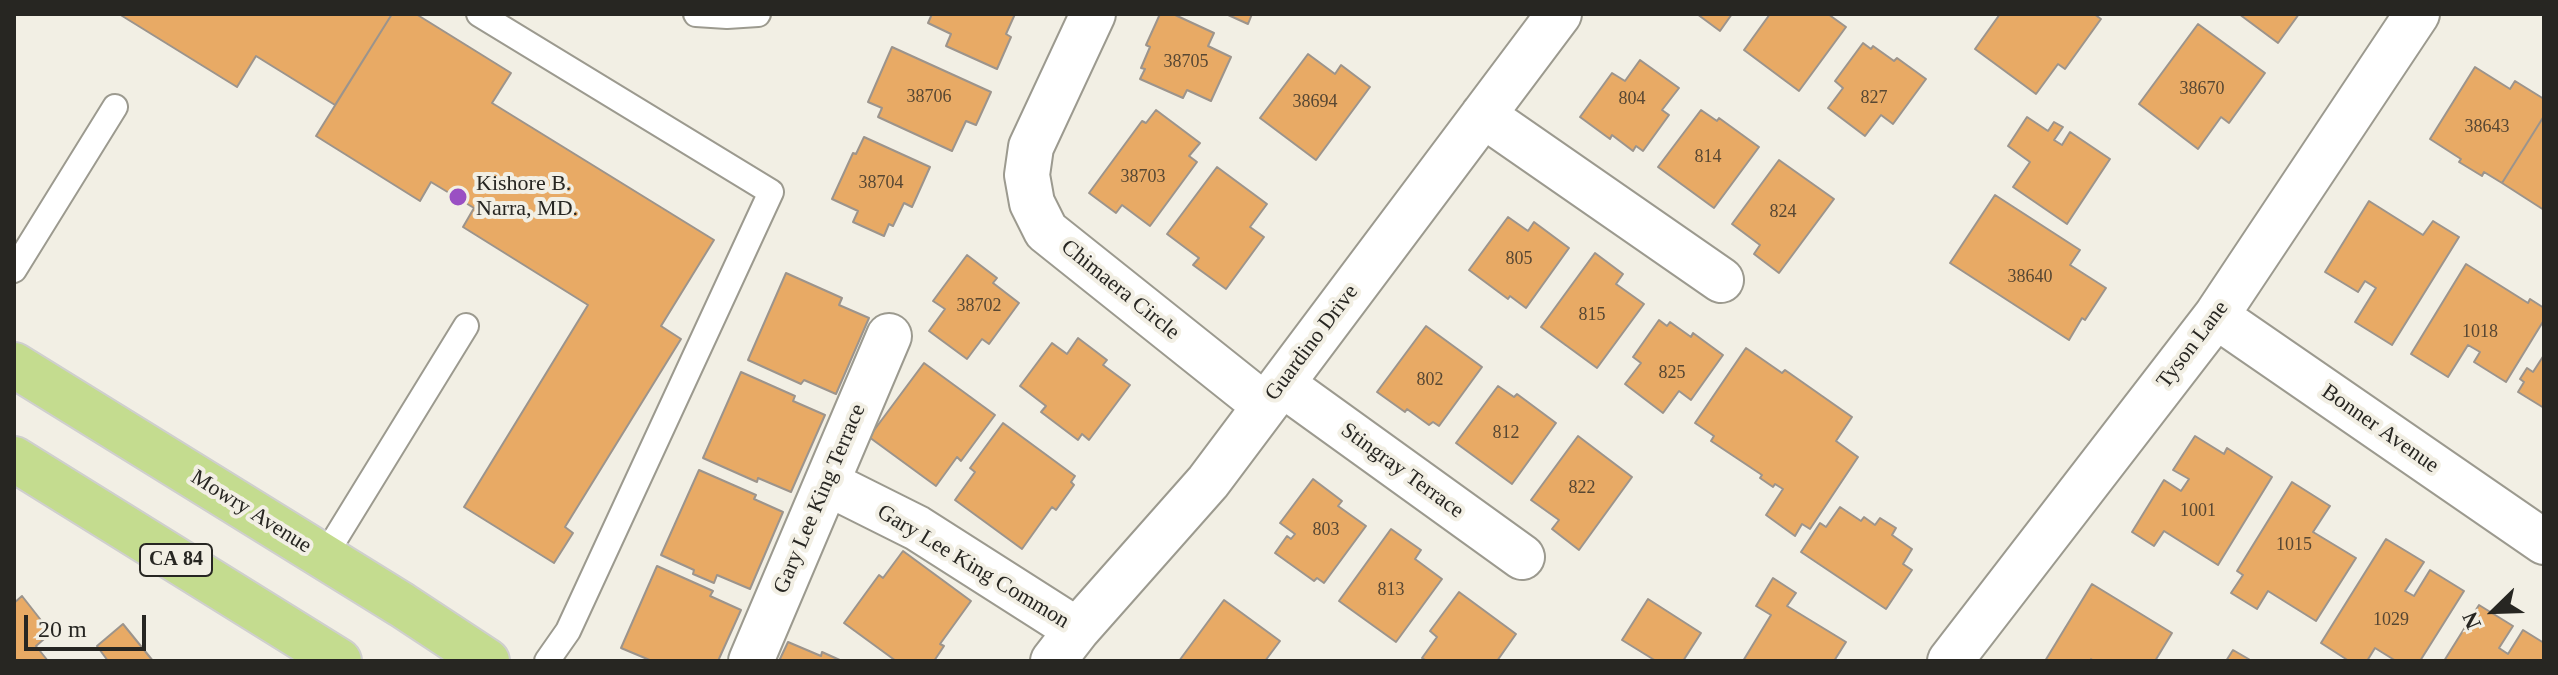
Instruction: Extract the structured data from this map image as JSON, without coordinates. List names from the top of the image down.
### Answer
{
  "streets": {
    "main road": ["Mowry Avenue", "CA 84"],
    "street": [
      "Chimaera Circle",
      "Guardino Drive",
      "Tyson Lane",
      "Bonner Avenue",
      "Stingray Terrace",
      "Gary Lee King Terrace",
      "Gary Lee King Common"
    ]
  },
  "crossings": [
    ["Chimaera Circle", "Guardino Drive"],
    ["Chimaera Circle", "Stingray Terrace"],
    ["Guardino Drive", "Stingray Terrace"],
    ["Guardino Drive", "Gary Lee King Common"],
    ["Tyson Lane", "Bonner Avenue"],
    ["Gary Lee King Terrace", "Gary Lee King Common"]
  ],
  "places": ["Kishore B. Narra, MD."],
  "house_numbers": [
    "38705",
    "38670",
    "38706",
    "827",
    "804",
    "38694",
    "38643",
    "814",
    "38703",
    "38704",
    "824",
    "805",
    "38640",
    "38702",
    "815",
    "1018",
    "825",
    "802",
    "812",
    "822",
    "1001",
    "803",
    "1015",
    "813",
    "1029"
  ],
  "scale_bar": "20 m",
  "north": "bottom left"
}
